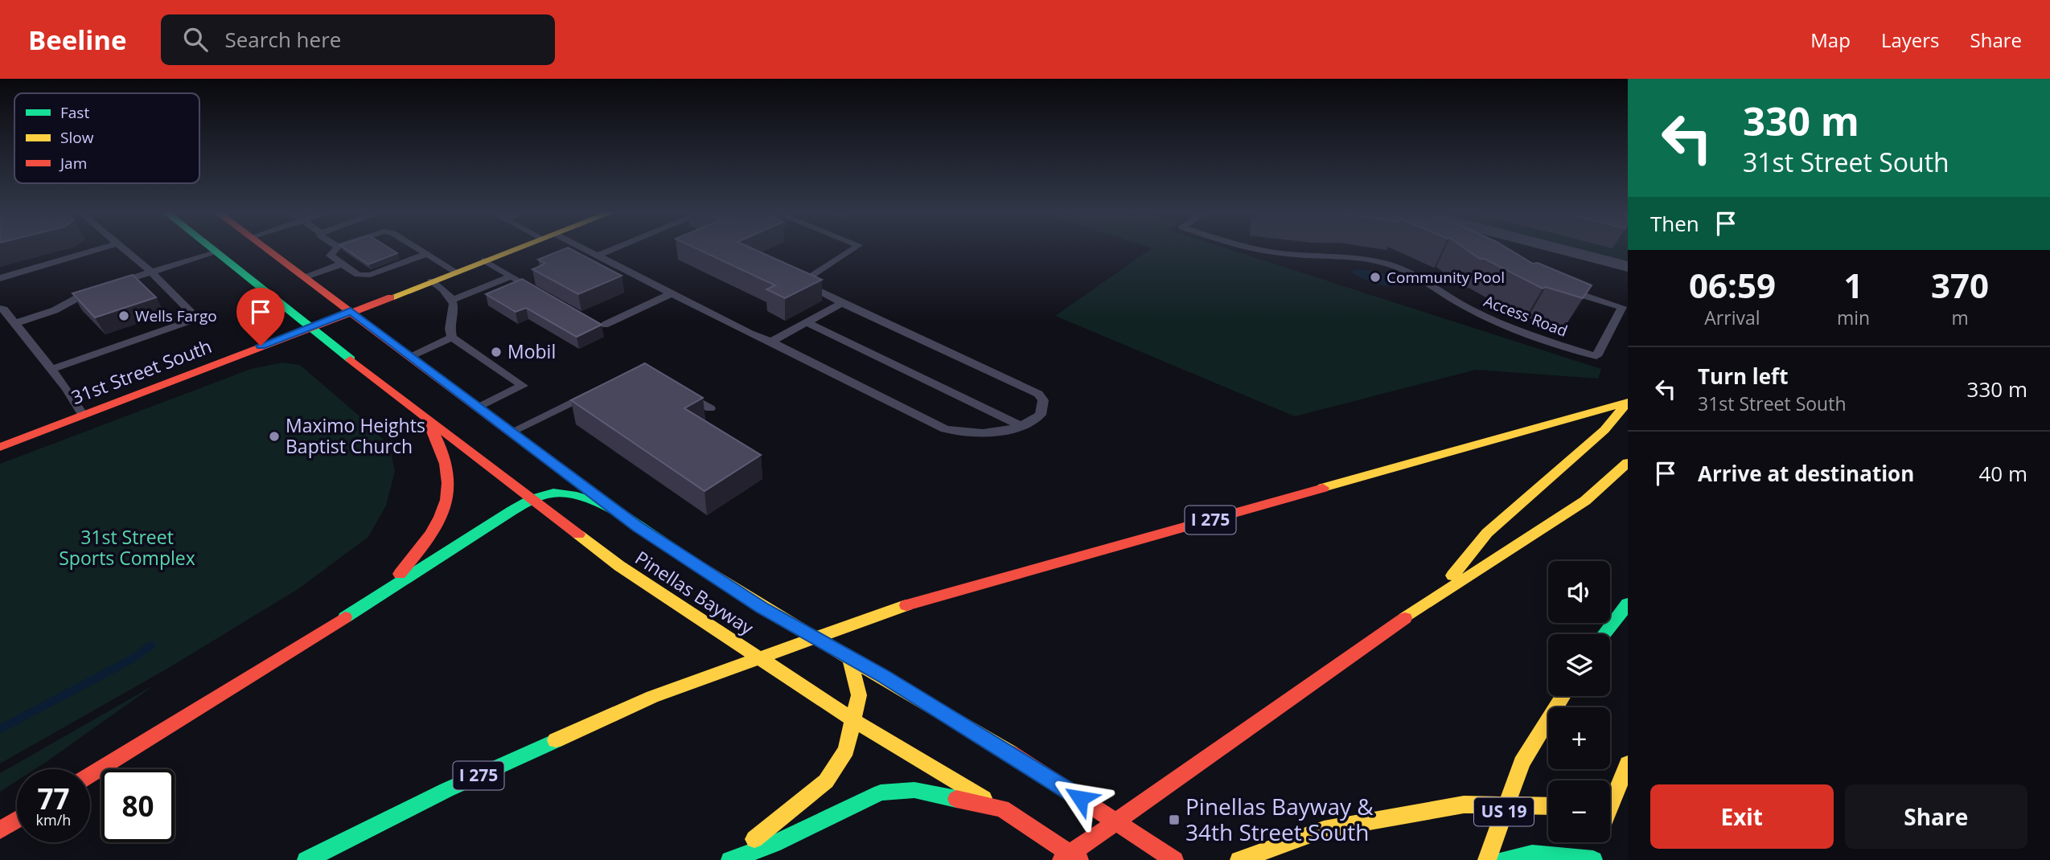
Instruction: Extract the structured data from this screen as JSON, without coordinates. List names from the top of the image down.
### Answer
{
  "streets": {
    "main road": [
      "31st Street South",
      "I 275",
      "Pinellas Bayway",
      "US 19"
    ],
    "lane": ["Access Road"]
  },
  "crossings": [
    ["31st Street South", "Pinellas Bayway"]
  ],
  "parks": ["31st Street Sports Complex"],
  "places": {
    "other": [
      "Community Pool",
      "Wells Fargo",
      "Mobil",
      "Maximo Heights Baptist Church"
    ],
    "transit": ["Pinellas Bayway & 34th Street South"]
  },
  "legend": ["Fast", "Slow", "Jam"],
  "page": {
    "header": "Beeline",
    "search": "Search here",
    "nav": ["Map", "Layers", "Share"],
    "turn": ["330 m", "31st Street South"],
    "then": "Then",
    "eta": [
      "06:59",
      "Arrival",
      "1",
      "min",
      "370",
      "m"
    ],
    "list": [
      {
        "name": "Turn left",
        "note": "31st Street South",
        "value": "330 m"
      },
      {
        "name": "Arrive at destination",
        "value": "40 m"
      }
    ],
    "map_buttons": ["+", "−"],
    "speed": "77 km/h",
    "limit": "80",
    "buttons": ["Exit", "Share"]
  }
}
